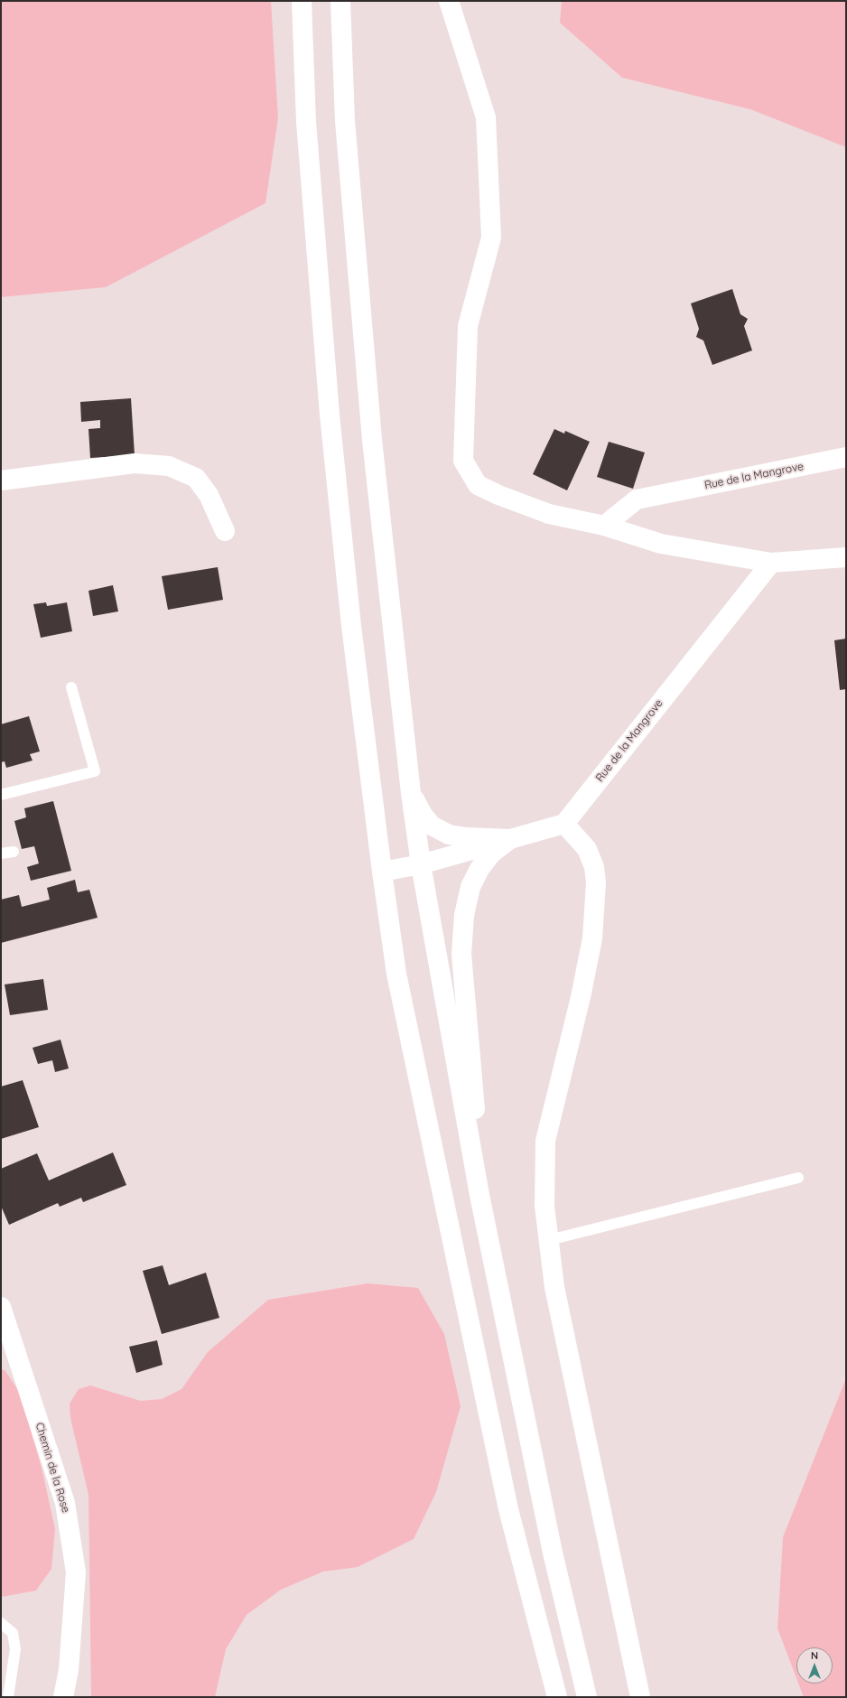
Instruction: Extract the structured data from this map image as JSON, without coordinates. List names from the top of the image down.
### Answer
{
  "streets": {
    "main road": ["Rue de la Mangrove", "Chemin de la Rose"]
  },
  "north": "top"
}
